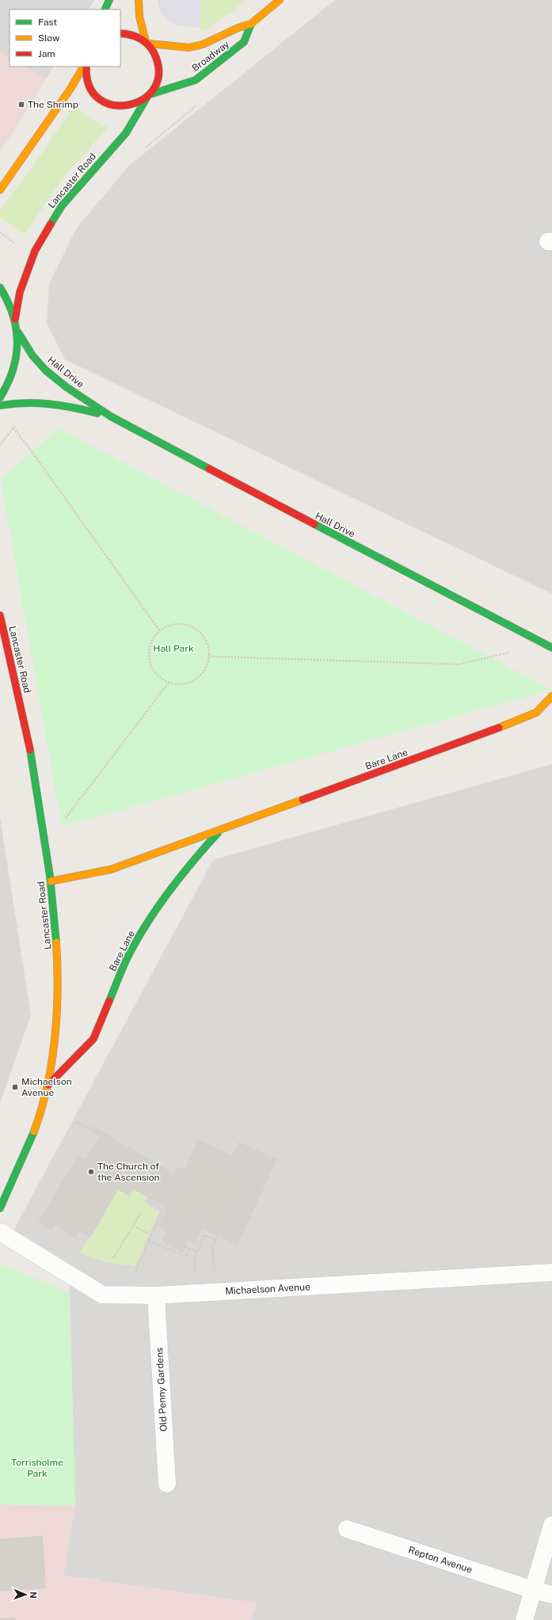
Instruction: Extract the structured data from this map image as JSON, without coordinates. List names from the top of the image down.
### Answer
{
  "streets": {
    "main road": [
      "Broadway",
      "Lancaster Road",
      "Hall Drive",
      "Bare Lane"
    ],
    "street": ["Michaelson Avenue", "Old Penny Gardens", "Repton Avenue"]
  },
  "crossings": [
    ["Broadway", "Lancaster Road"],
    ["Lancaster Road", "Bare Lane"],
    ["Michaelson Avenue", "Old Penny Gardens"]
  ],
  "parks": ["Hall Park", "Torrisholme Park"],
  "places": {
    "transit": ["The Shrimp", "Michaelson Avenue"],
    "other": ["The Church of the Ascension"]
  },
  "legend": ["Fast", "Slow", "Jam"],
  "north": "right"
}
